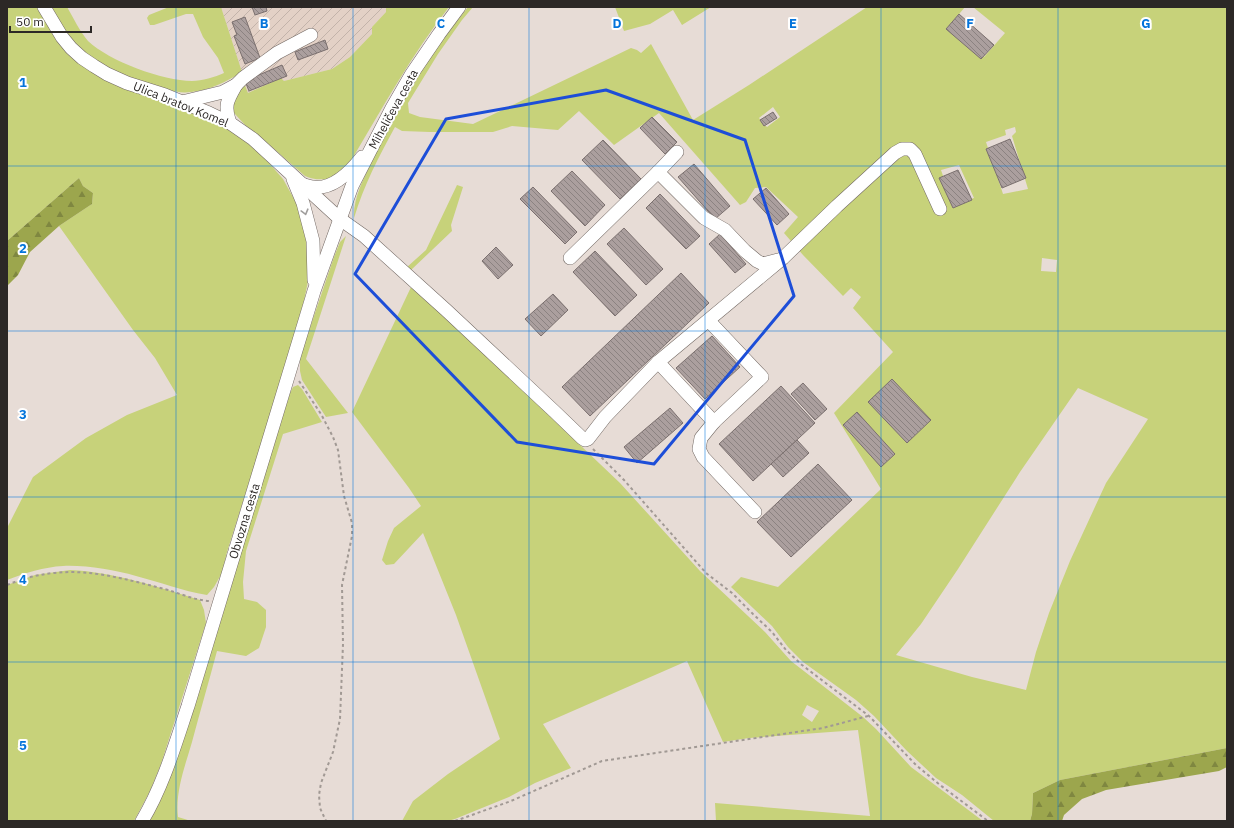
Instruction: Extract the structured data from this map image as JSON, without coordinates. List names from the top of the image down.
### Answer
{
  "streets": {
    "street": ["Ulica bratov Komel", "Miheličeva cesta", "Obvozna cesta"]
  },
  "crossings": [
    ["Ulica bratov Komel", "Miheličeva cesta"],
    ["Ulica bratov Komel", "Obvozna cesta"],
    ["Miheličeva cesta", "Obvozna cesta"]
  ],
  "scale_bar": "50 m",
  "grid": {
    "columns": [
      "B",
      "C",
      "D",
      "E",
      "F",
      "G"
    ],
    "rows": [
      "1",
      "2",
      "3",
      "4",
      "5"
    ]
  }
}
